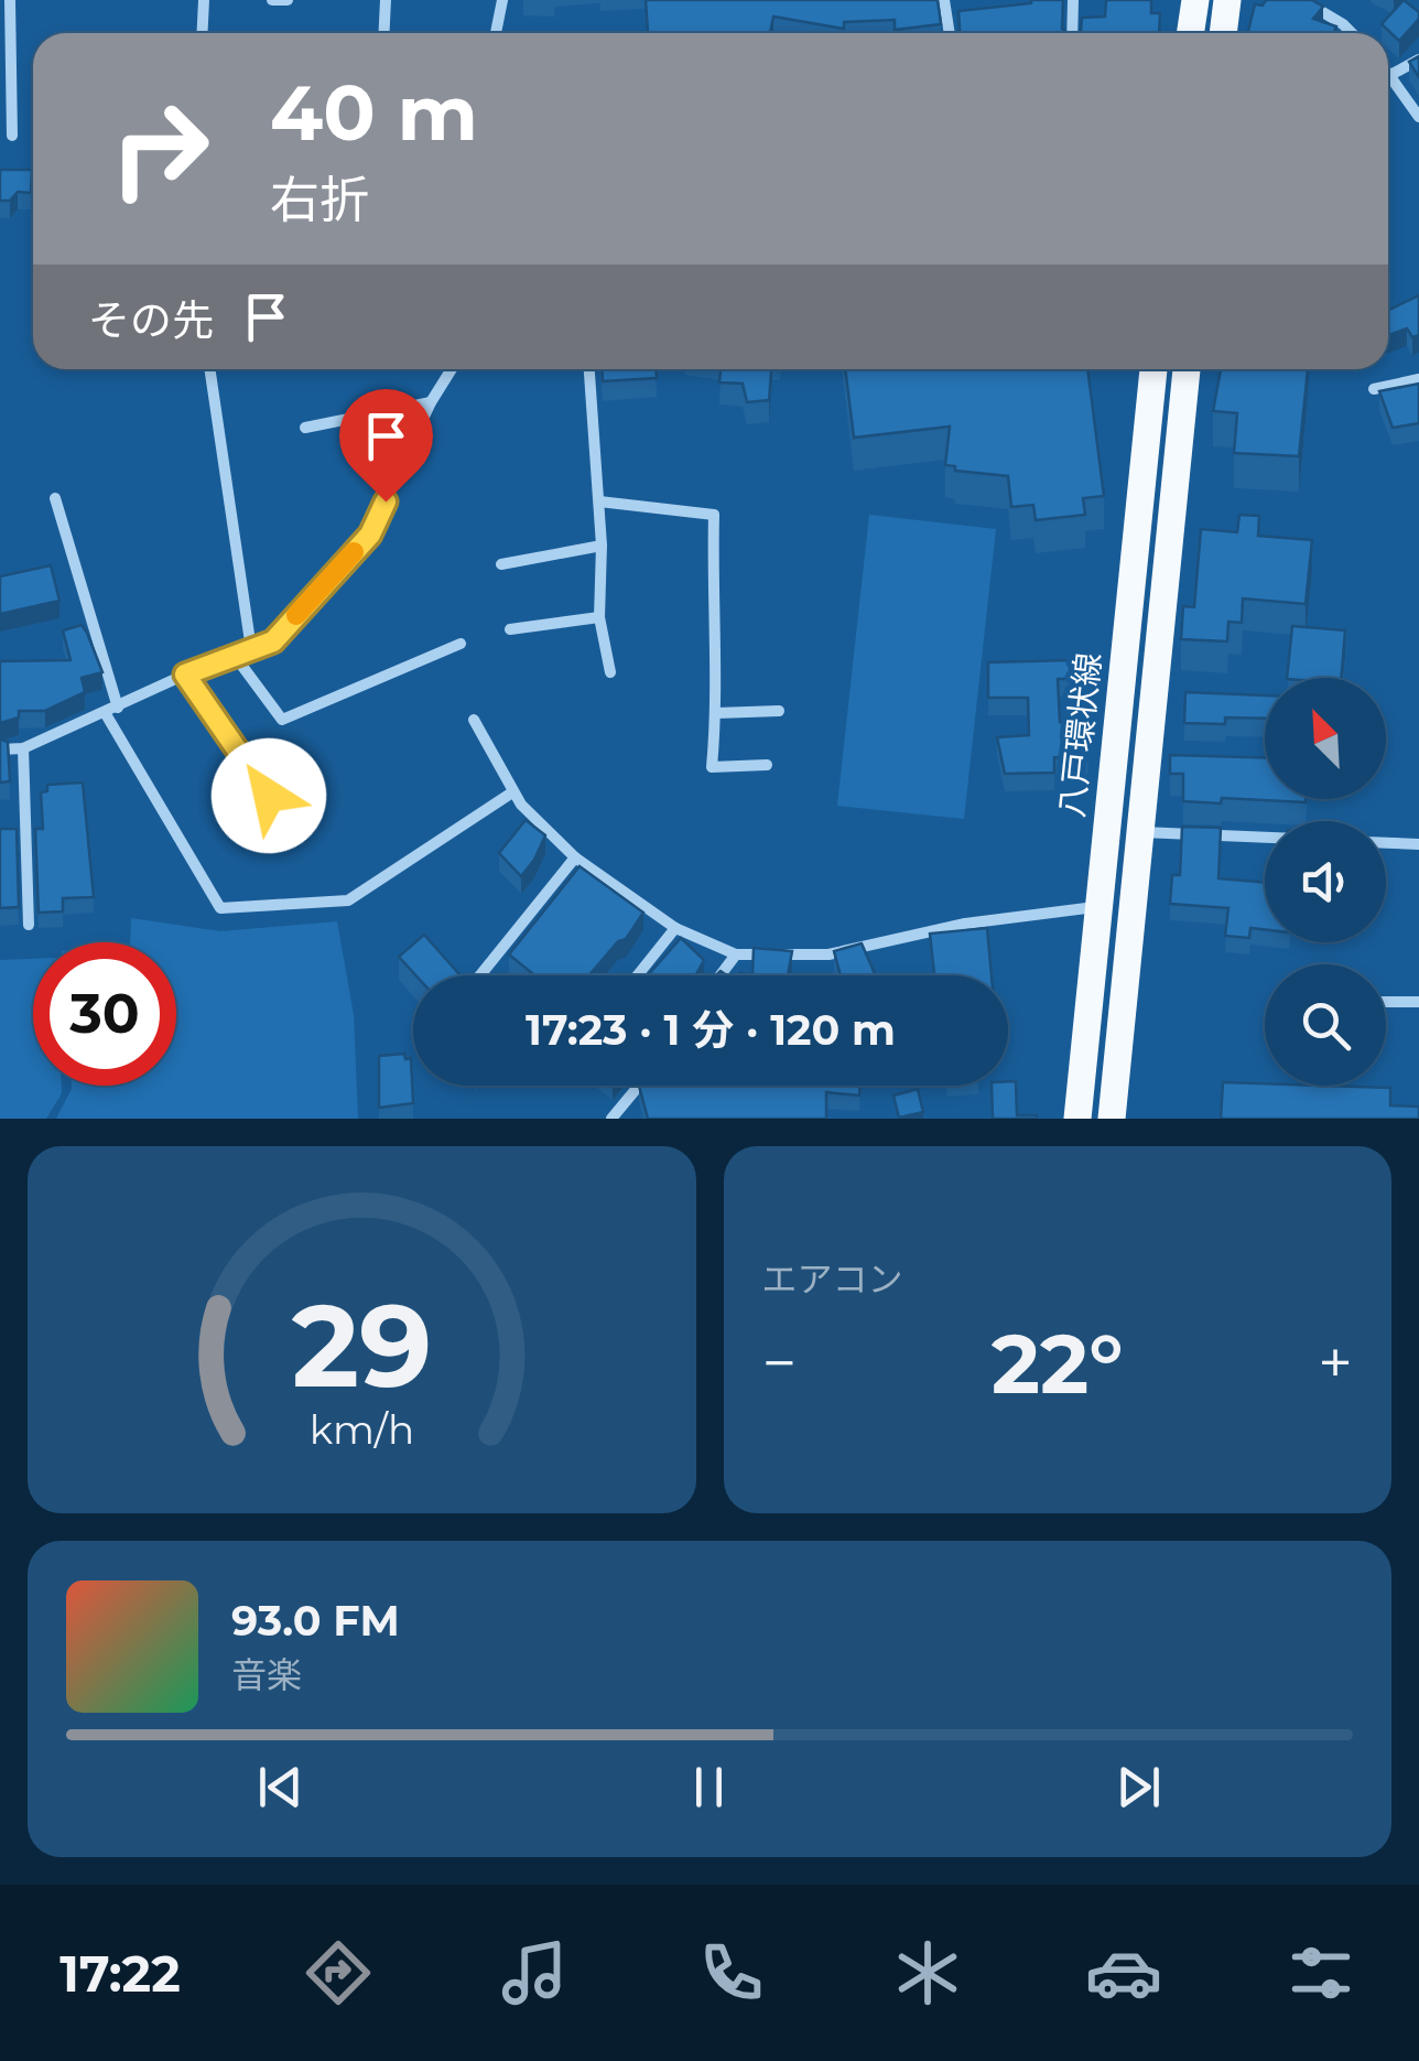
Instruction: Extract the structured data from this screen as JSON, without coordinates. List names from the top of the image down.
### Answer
{
  "streets": {
    "main road": ["八戸環状線"]
  },
  "north": "top left",
  "page": {
    "turn": ["40 m", "右折"],
    "then": "その先",
    "limit": "30",
    "trip": "17:23 · 1 分 · 120 m",
    "tile": "エアコン",
    "heat": ["−", "22°", "+"],
    "song": ["93.0 FM", "音楽"],
    "tabs": "17:22",
    "gauge": ["29", "km/h"]
  }
}
